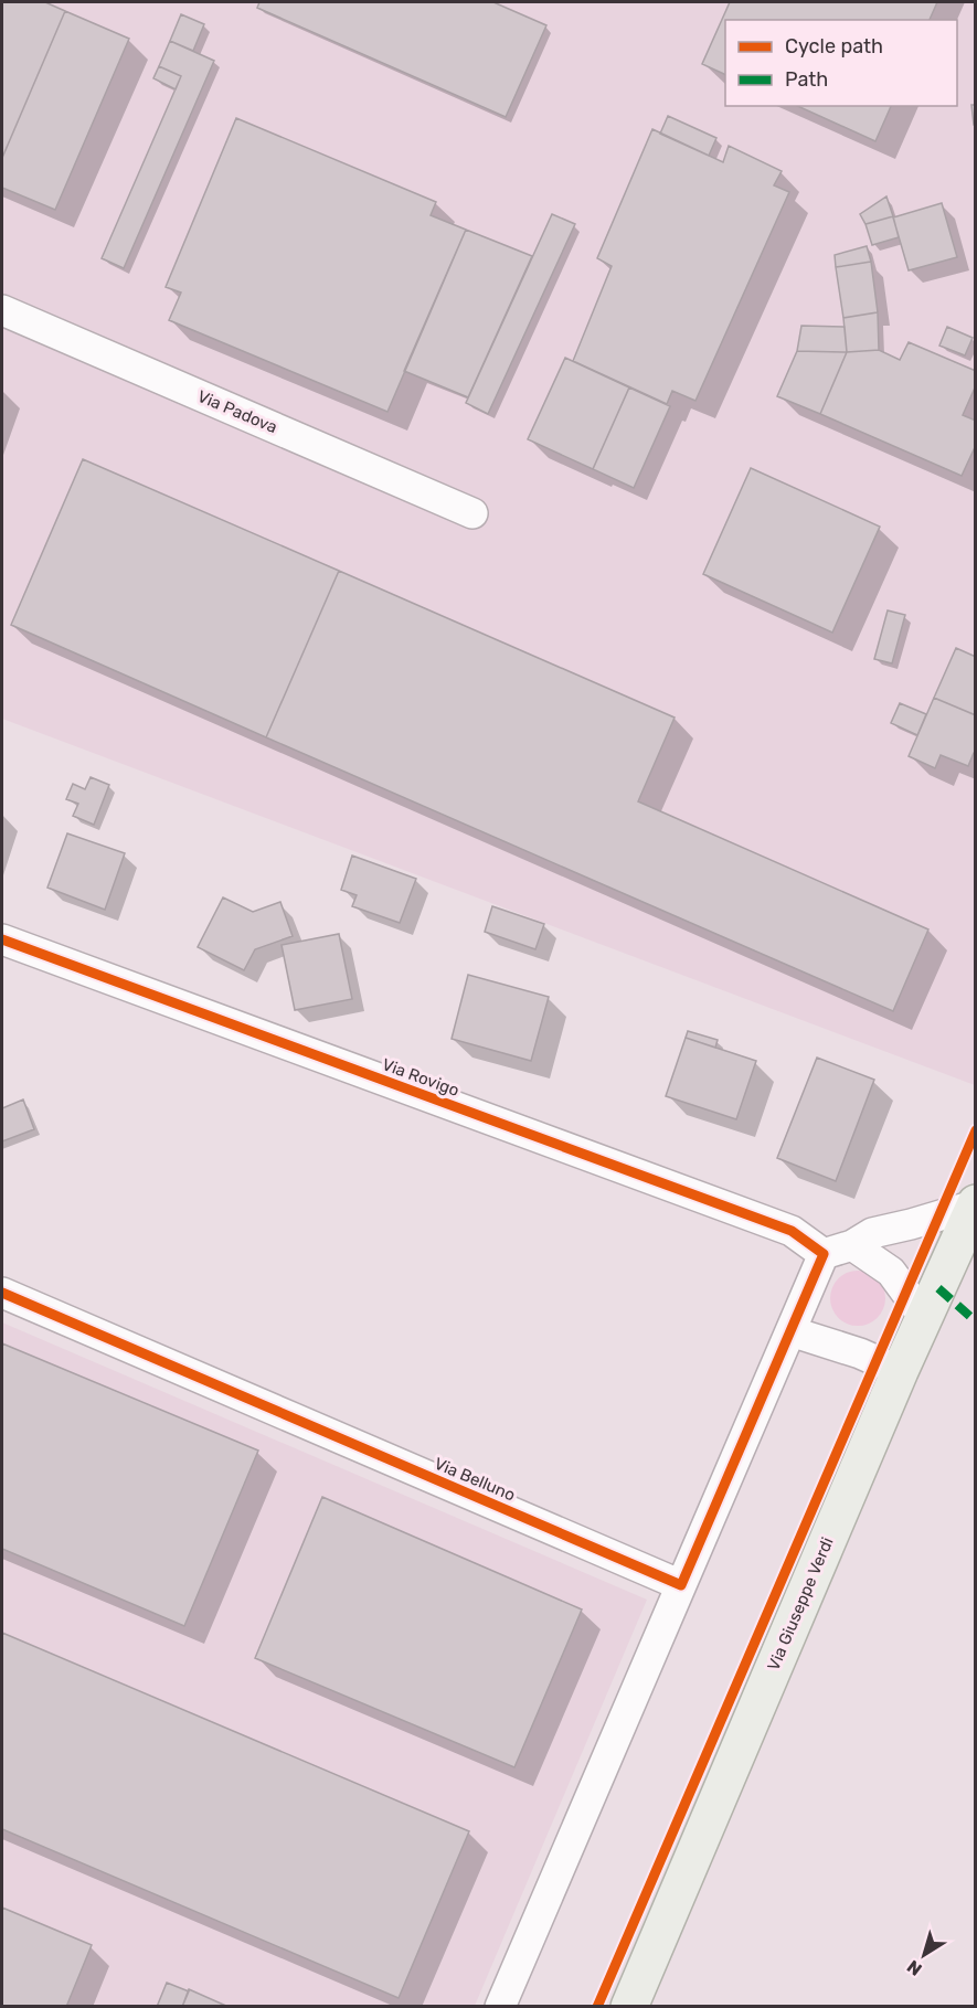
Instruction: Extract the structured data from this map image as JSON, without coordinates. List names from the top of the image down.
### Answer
{
  "streets": {
    "main road": ["Via Giuseppe Verdi"],
    "street": ["Via Padova", "Via Rovigo", "Via Belluno"]
  },
  "legend": ["Cycle path", "Path"],
  "north": "bottom left"
}
